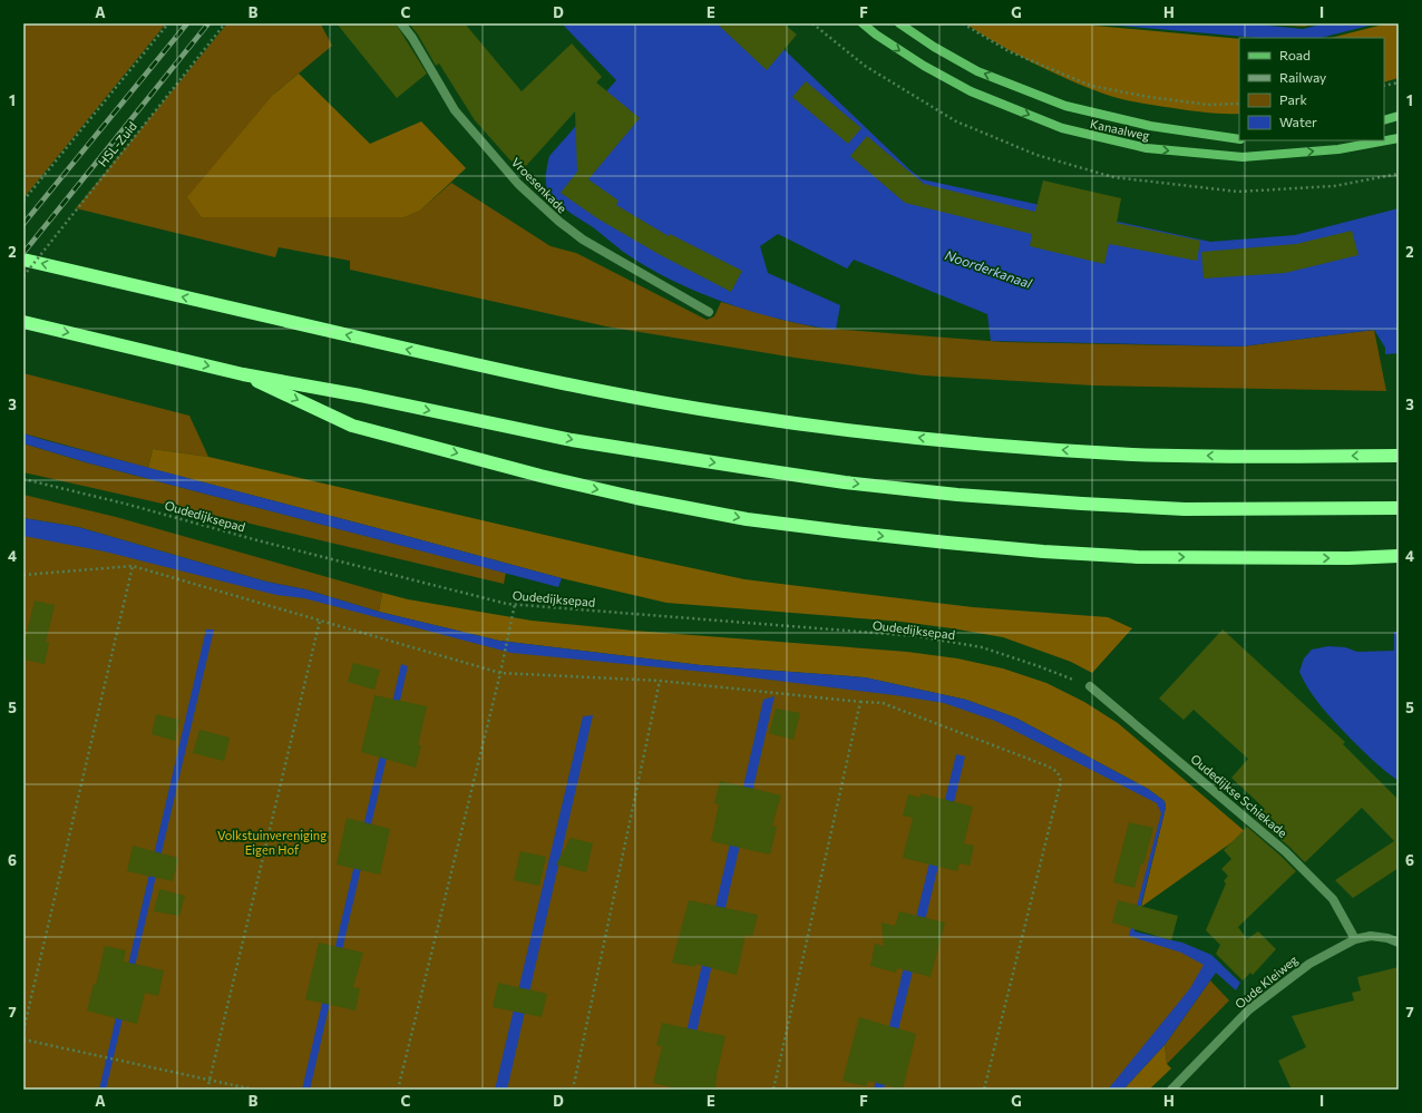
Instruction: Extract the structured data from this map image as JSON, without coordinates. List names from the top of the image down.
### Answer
{
  "streets": {
    "main road": ["Kanaalweg"],
    "street": ["Vroesenkade", "Oudedijkse Schiekade", "Oude Kleiweg"],
    "path": ["HSL-Zuid", "Oudedijksepad"]
  },
  "crossings": [
    ["Oudedijksepad", "Oudedijkse Schiekade"],
    ["Oudedijkse Schiekade", "Oude Kleiweg"]
  ],
  "water": ["Noorderkanaal"],
  "parks": ["Volkstuinvereniging Eigen Hof"],
  "legend": [
    "Road",
    "Railway",
    "Park",
    "Water"
  ],
  "grid": {
    "columns": [
      "A",
      "B",
      "C",
      "D",
      "E",
      "F",
      "G",
      "H",
      "I"
    ],
    "rows": [
      "1",
      "2",
      "3",
      "4",
      "5",
      "6",
      "7"
    ]
  }
}
